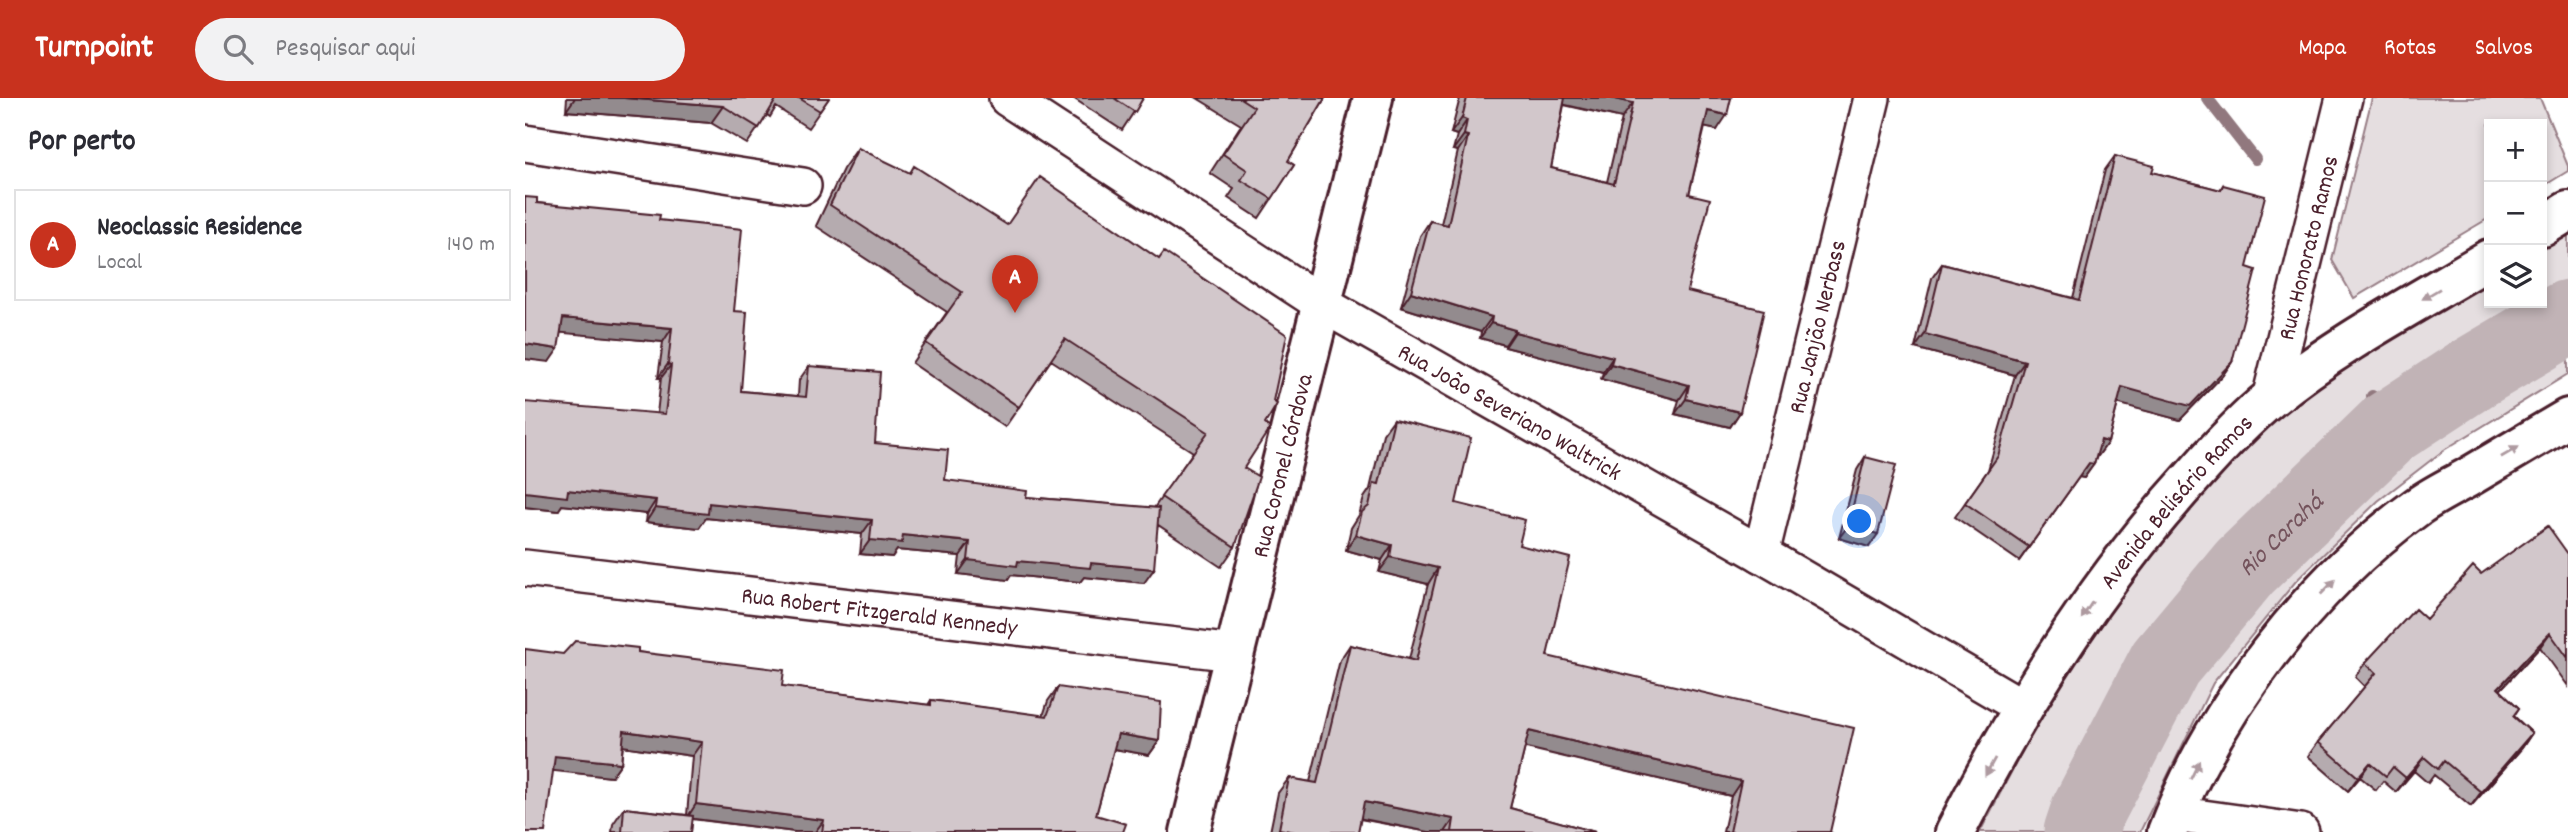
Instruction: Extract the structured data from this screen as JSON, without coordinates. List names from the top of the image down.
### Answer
{
  "streets": {
    "main road": ["Rua Coronel Córdova", "Avenida Belisário Ramos"],
    "street": [
      "Rua Honorato Ramos",
      "Rua Janjão Nerbass",
      "Rua João Severiano Waltrick",
      "Rua Robert Fitzgerald Kennedy"
    ]
  },
  "crossings": [
    ["Rua Honorato Ramos", "Avenida Belisário Ramos"],
    ["Rua Janjão Nerbass", "Rua João Severiano Waltrick"],
    ["Rua João Severiano Waltrick", "Rua Coronel Córdova"],
    ["Rua João Severiano Waltrick", "Avenida Belisário Ramos"],
    ["Rua Coronel Córdova", "Rua Robert Fitzgerald Kennedy"]
  ],
  "water": ["Rio Carahá"],
  "page": {
    "header": "Turnpoint",
    "search": "Pesquisar aqui",
    "nav": ["Mapa", "Rotas", "Salvos"],
    "heading": "Por perto",
    "map_buttons": ["+", "−"],
    "list": [
      {
        "mark": "A",
        "name": "Neoclassic Residence",
        "note": "Local",
        "value": "140 m"
      }
    ],
    "pins": "A"
  }
}
